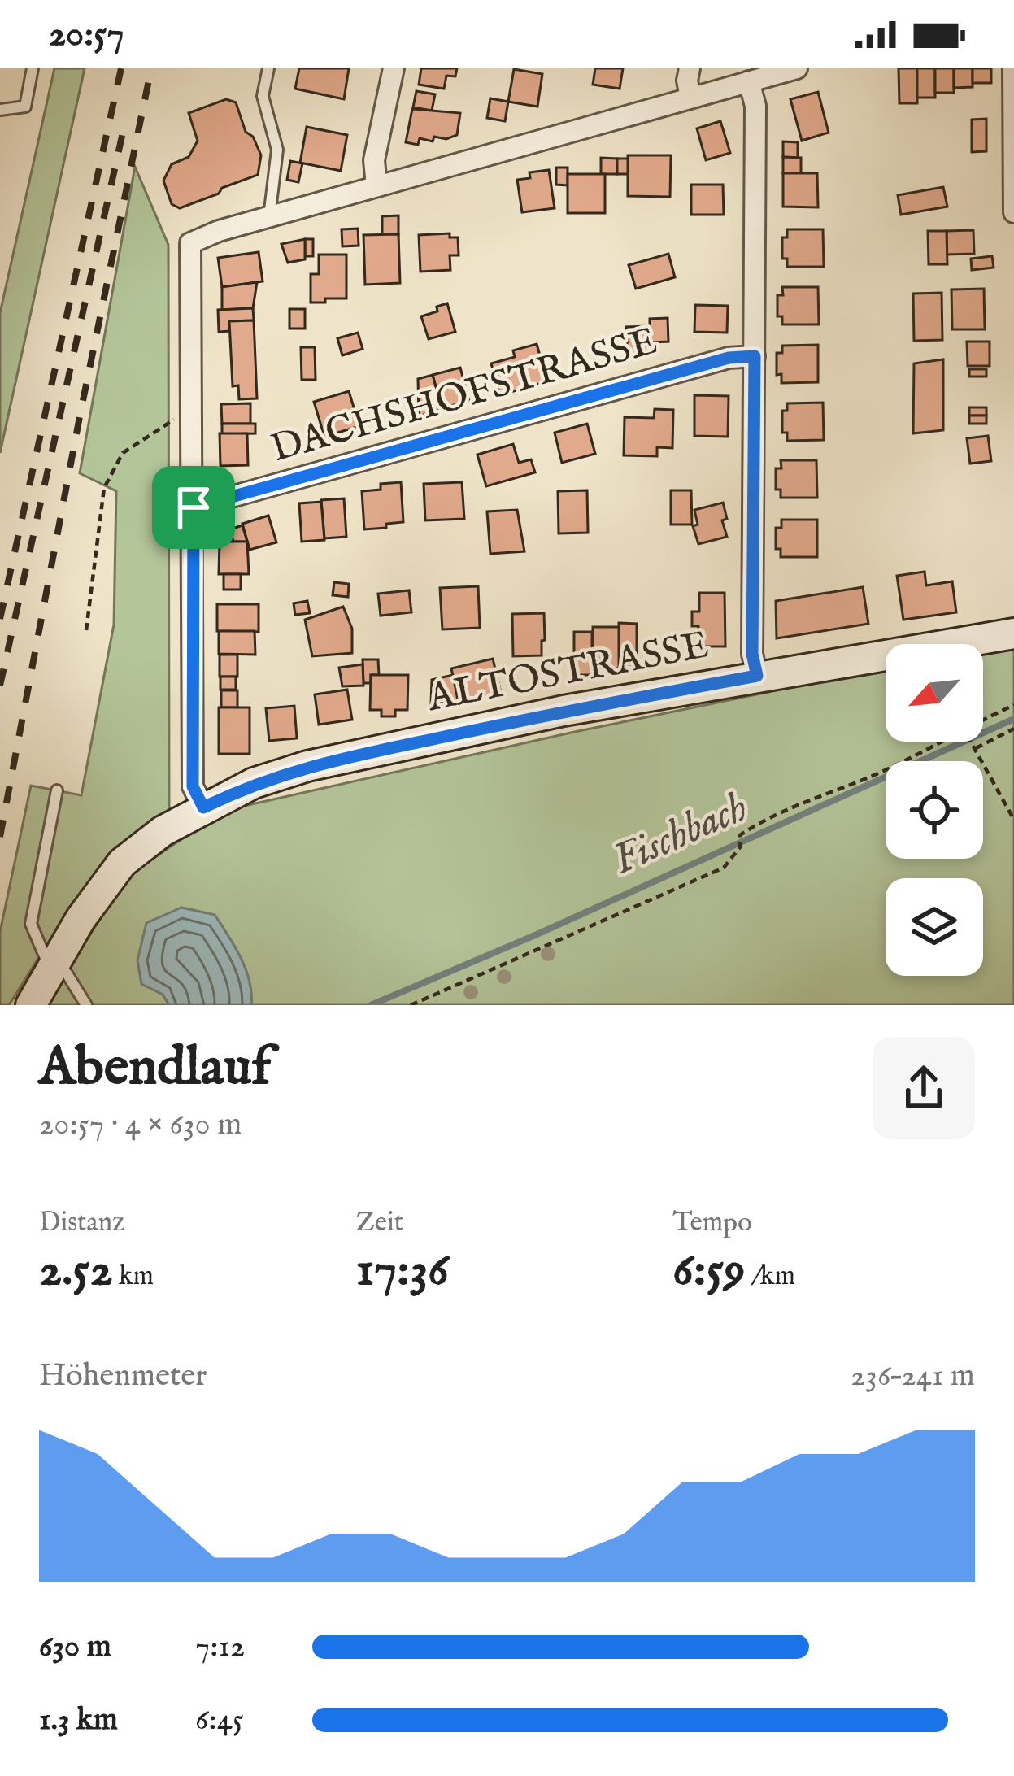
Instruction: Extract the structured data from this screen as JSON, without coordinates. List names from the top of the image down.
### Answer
{
  "streets": {
    "main road": ["ALTOSTRASSE"],
    "street": ["DACHSHOFSTRASSE"]
  },
  "water": ["Fischbach"],
  "north": "bottom left",
  "page": {
    "status": "20:57",
    "heading": ["Abendlauf", "20:57 · 4 × 630 m"],
    "stats": [
      ["Distanz", "2.52 km"],
      ["Zeit", "17:36"],
      ["Tempo", "6:59 /km"]
    ],
    "chart": ["Höhenmeter", "236–241 m"],
    "list": [
      {
        "name": "630 m",
        "note": "7:12"
      },
      {
        "name": "1.3 km",
        "note": "6:45"
      }
    ]
  }
}
